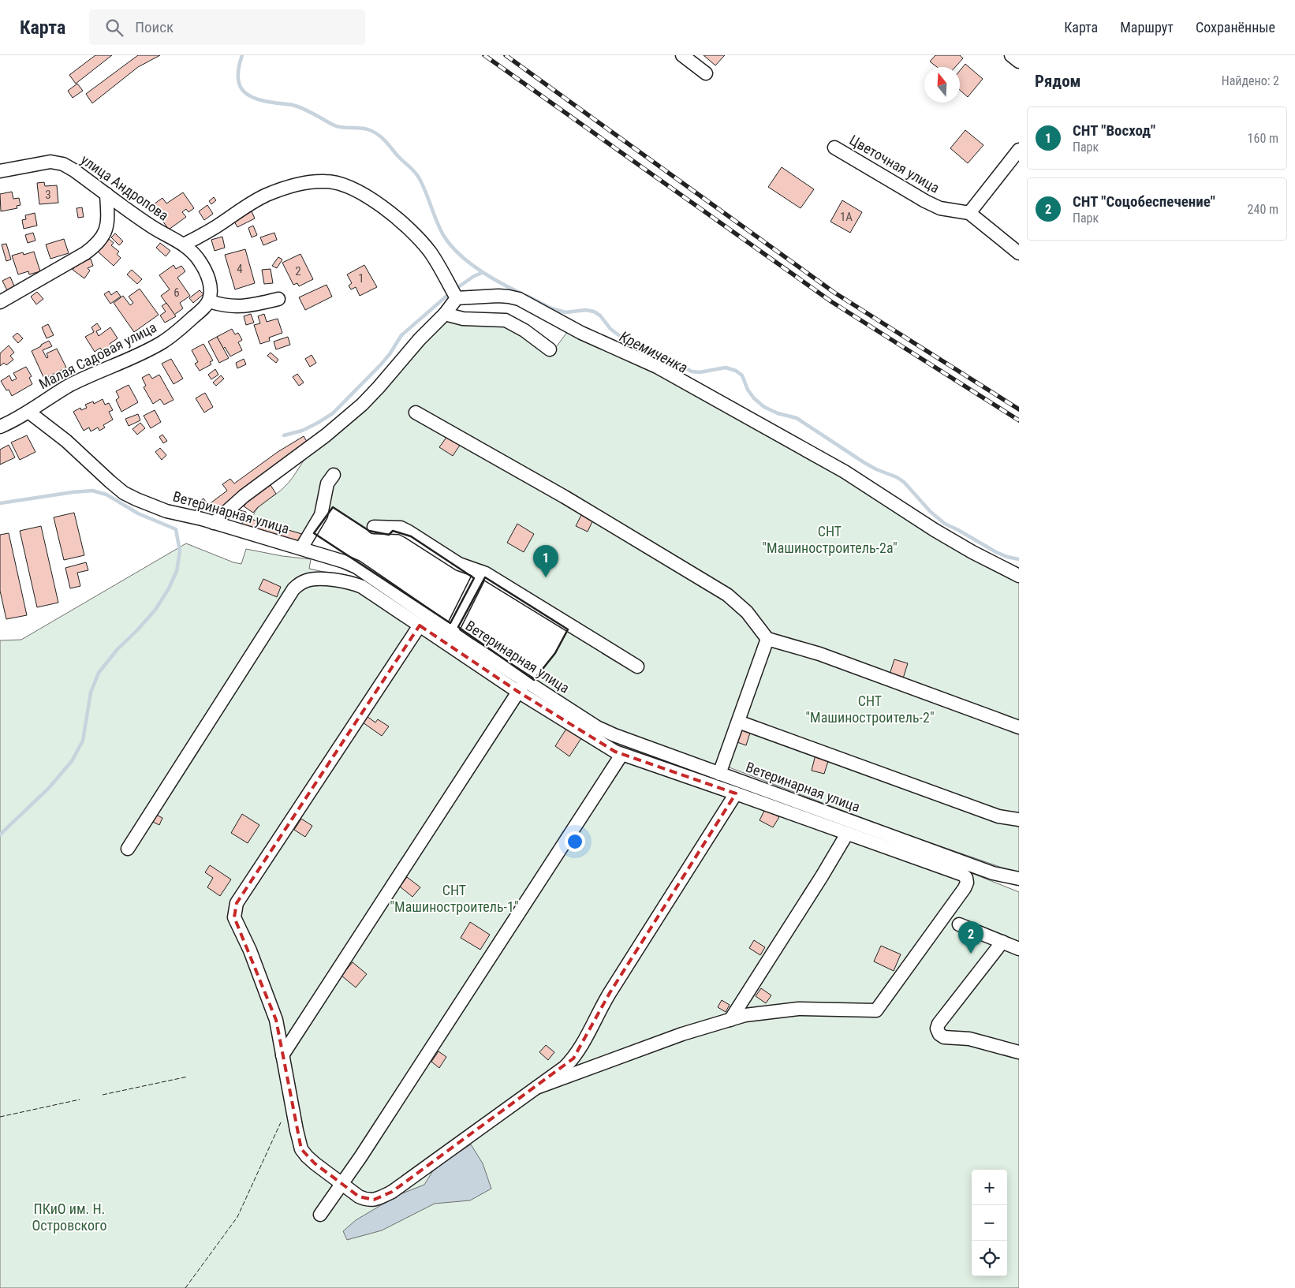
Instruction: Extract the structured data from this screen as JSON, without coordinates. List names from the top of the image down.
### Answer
{
  "streets": {
    "street": [
      "Цветочная улица",
      "улица Андропова",
      "Малая Садовая улица",
      "Ветеринарная улица"
    ]
  },
  "crossings": [
    ["Малая Садовая улица", "Ветеринарная улица"]
  ],
  "water": ["Кремиченка"],
  "parks": [
    "СНТ \"Машиностроитель-2а\"",
    "СНТ \"Машиностроитель-2\"",
    "СНТ \"Машиностроитель-1\"",
    "ПКиО им. Н. Островского"
  ],
  "house_numbers": [
    "3",
    "1А",
    "4",
    "2",
    "1",
    "6"
  ],
  "north": "top",
  "page": {
    "header": "Карта",
    "search": "Поиск",
    "nav": ["Карта", "Маршрут", "Сохранённые"],
    "heading": ["Рядом", "Найдено: 2"],
    "list": [
      {
        "mark": "1",
        "name": "СНТ \"Восход\"",
        "note": "Парк",
        "value": "160 m"
      },
      {
        "mark": "2",
        "name": "СНТ \"Соцобеспечение\"",
        "note": "Парк",
        "value": "240 m"
      }
    ],
    "pins": ["1", "2"],
    "map_buttons": ["+", "−"]
  }
}
